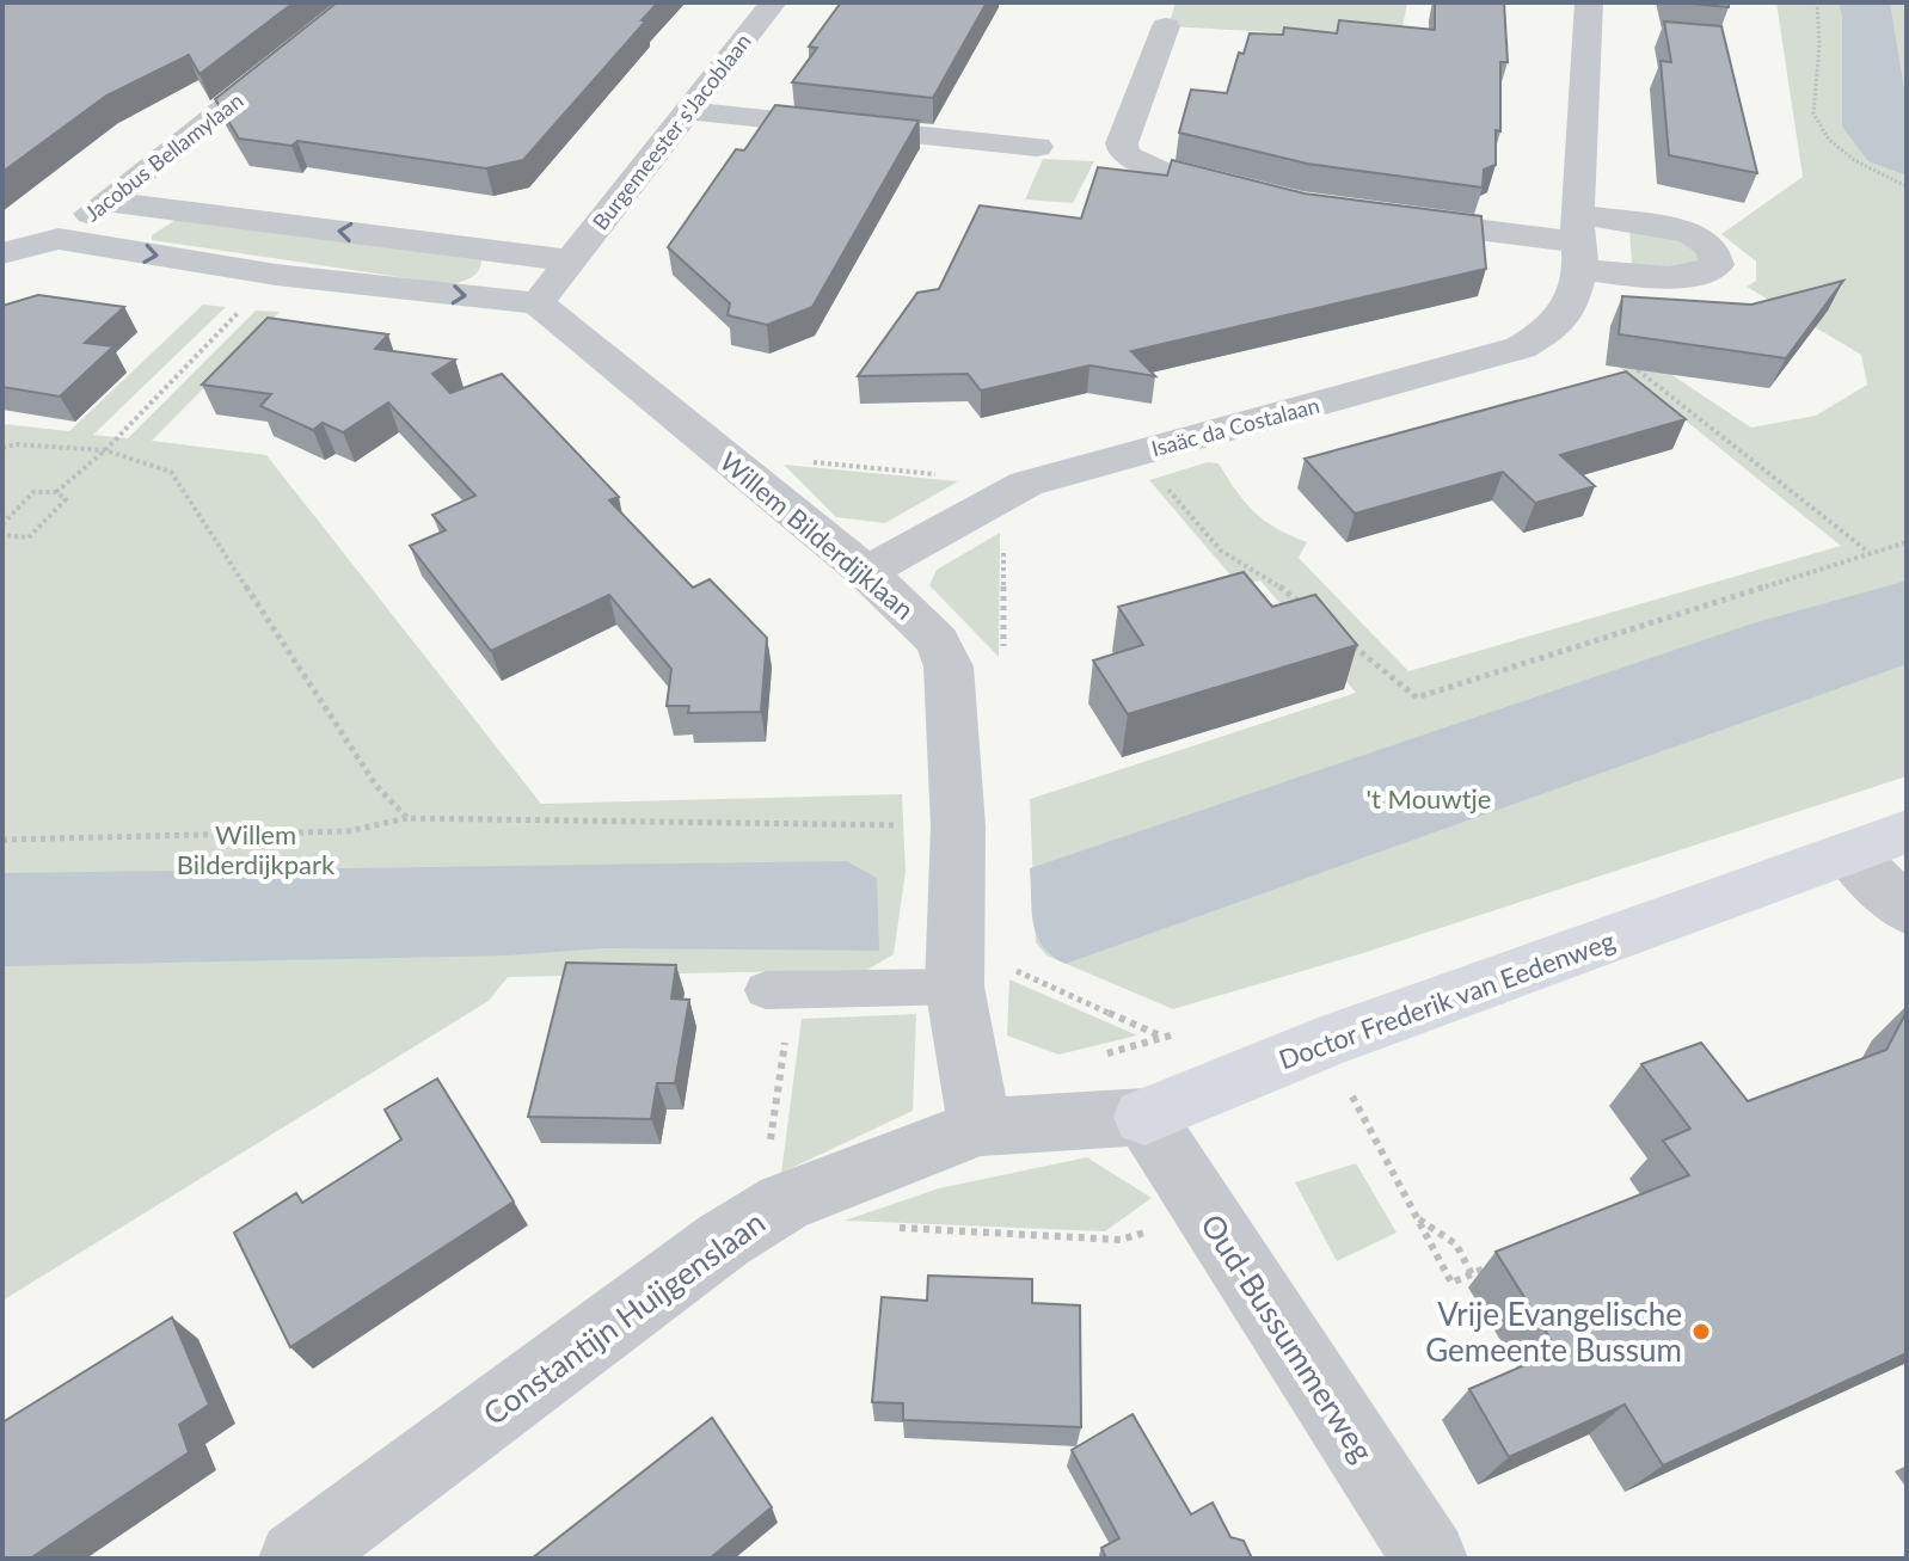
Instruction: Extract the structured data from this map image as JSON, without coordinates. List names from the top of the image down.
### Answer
{
  "streets": {
    "street": [
      "Burgemeester s'Jacoblaan",
      "Jacobus Bellamylaan",
      "Isaäc da Costalaan",
      "Willem Bilderdijklaan",
      "Doctor Frederik van Eedenweg",
      "Constantijn Huijgenslaan",
      "Oud-Bussummerweg"
    ]
  },
  "crossings": [
    ["Isaäc da Costalaan", "Willem Bilderdijklaan"],
    ["Willem Bilderdijklaan", "Doctor Frederik van Eedenweg"],
    ["Willem Bilderdijklaan", "Constantijn Huijgenslaan"],
    ["Doctor Frederik van Eedenweg", "Constantijn Huijgenslaan"],
    ["Doctor Frederik van Eedenweg", "Oud-Bussummerweg"]
  ],
  "parks": ["'t Mouwtje", "Willem Bilderdijkpark"],
  "places": ["Vrije Evangelische Gemeente Bussum"]
}
